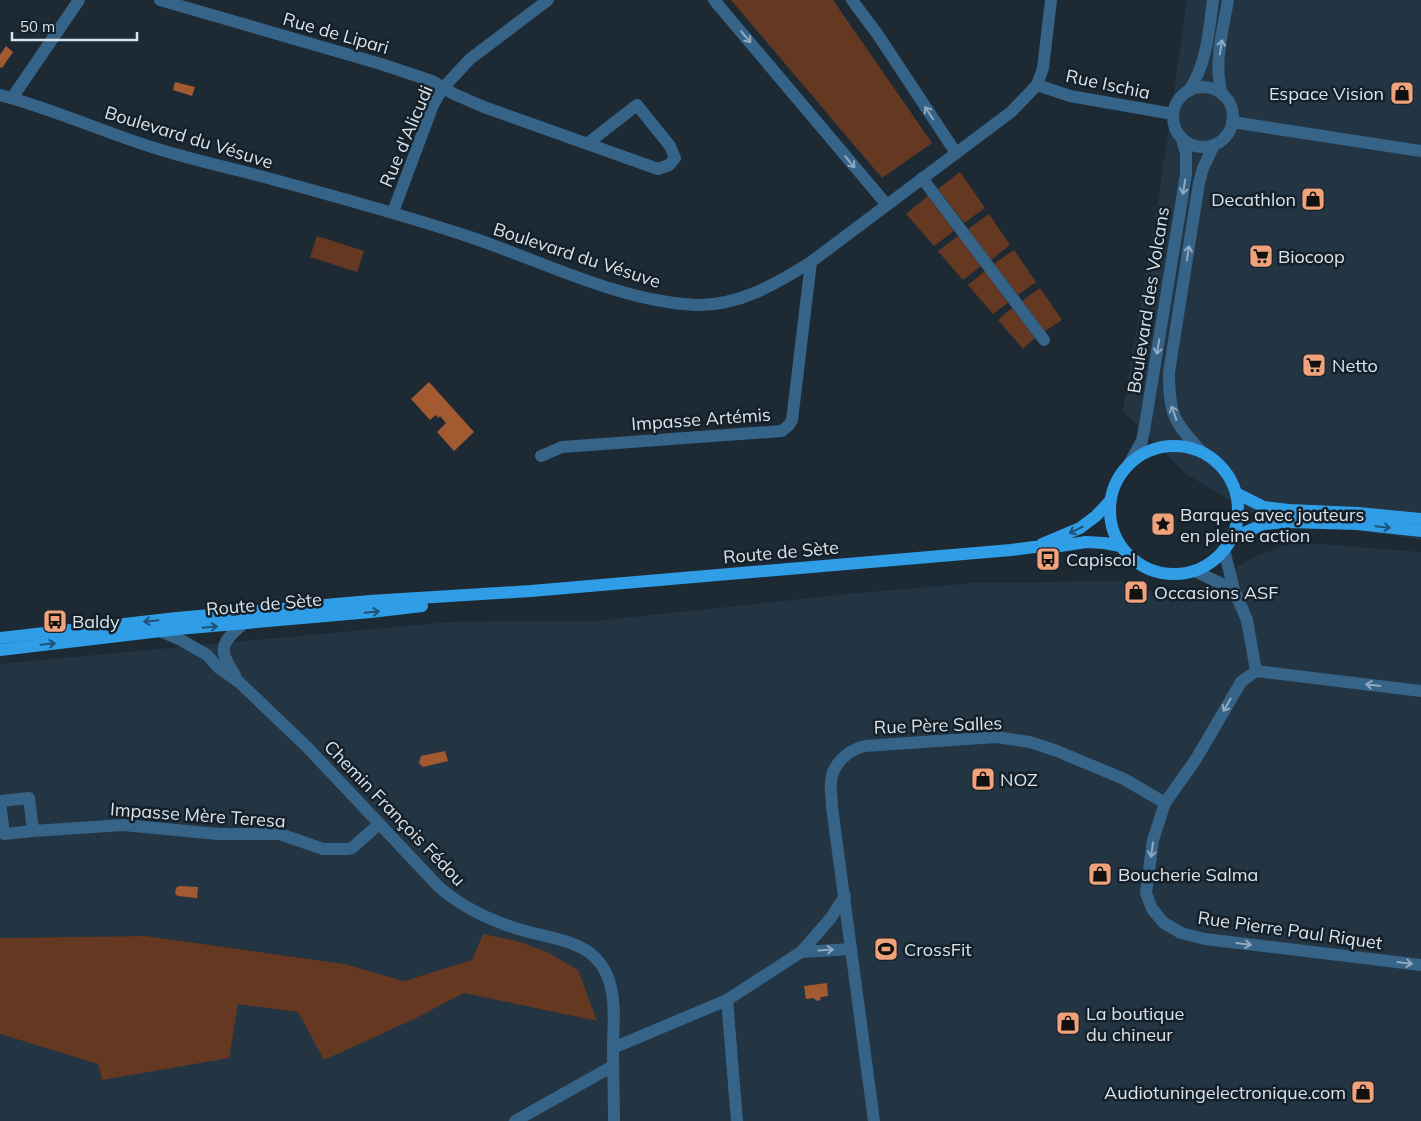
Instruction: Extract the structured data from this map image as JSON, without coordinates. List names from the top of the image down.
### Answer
{
  "streets": {
    "main road": ["Route de Sète"],
    "street": [
      "Rue de Lipari",
      "Rue Ischia",
      "Rue d'Alicudi",
      "Boulevard du Vésuve",
      "Boulevard des Volcans",
      "Impasse Artémis",
      "Rue Père Salles",
      "Chemin François Fédou",
      "Impasse Mère Teresa",
      "Rue Pierre Paul Riquet"
    ]
  },
  "crossings": [
    ["Rue de Lipari", "Rue d'Alicudi"],
    ["Rue Ischia", "Boulevard du Vésuve"],
    ["Rue Ischia", "Boulevard des Volcans"],
    ["Rue d'Alicudi", "Boulevard du Vésuve"],
    ["Boulevard du Vésuve", "Impasse Artémis"],
    ["Boulevard des Volcans", "Route de Sète"],
    ["Route de Sète", "Chemin François Fédou"],
    ["Rue Père Salles", "Rue Pierre Paul Riquet"],
    ["Chemin François Fédou", "Impasse Mère Teresa"]
  ],
  "places": {
    "shop": [
      "Espace Vision",
      "Decathlon",
      "Occasions ASF",
      "NOZ",
      "Boucherie Salma",
      "La boutique du chineur",
      "Audiotuningelectronique.com"
    ],
    "supermarket": ["Biocoop", "Netto"],
    "place": ["Barques avec jouteurs en pleine action"],
    "bus stop": ["Capiscol", "Baldy"],
    "sports": ["CrossFit"]
  },
  "scale_bar": "50 m"
}
